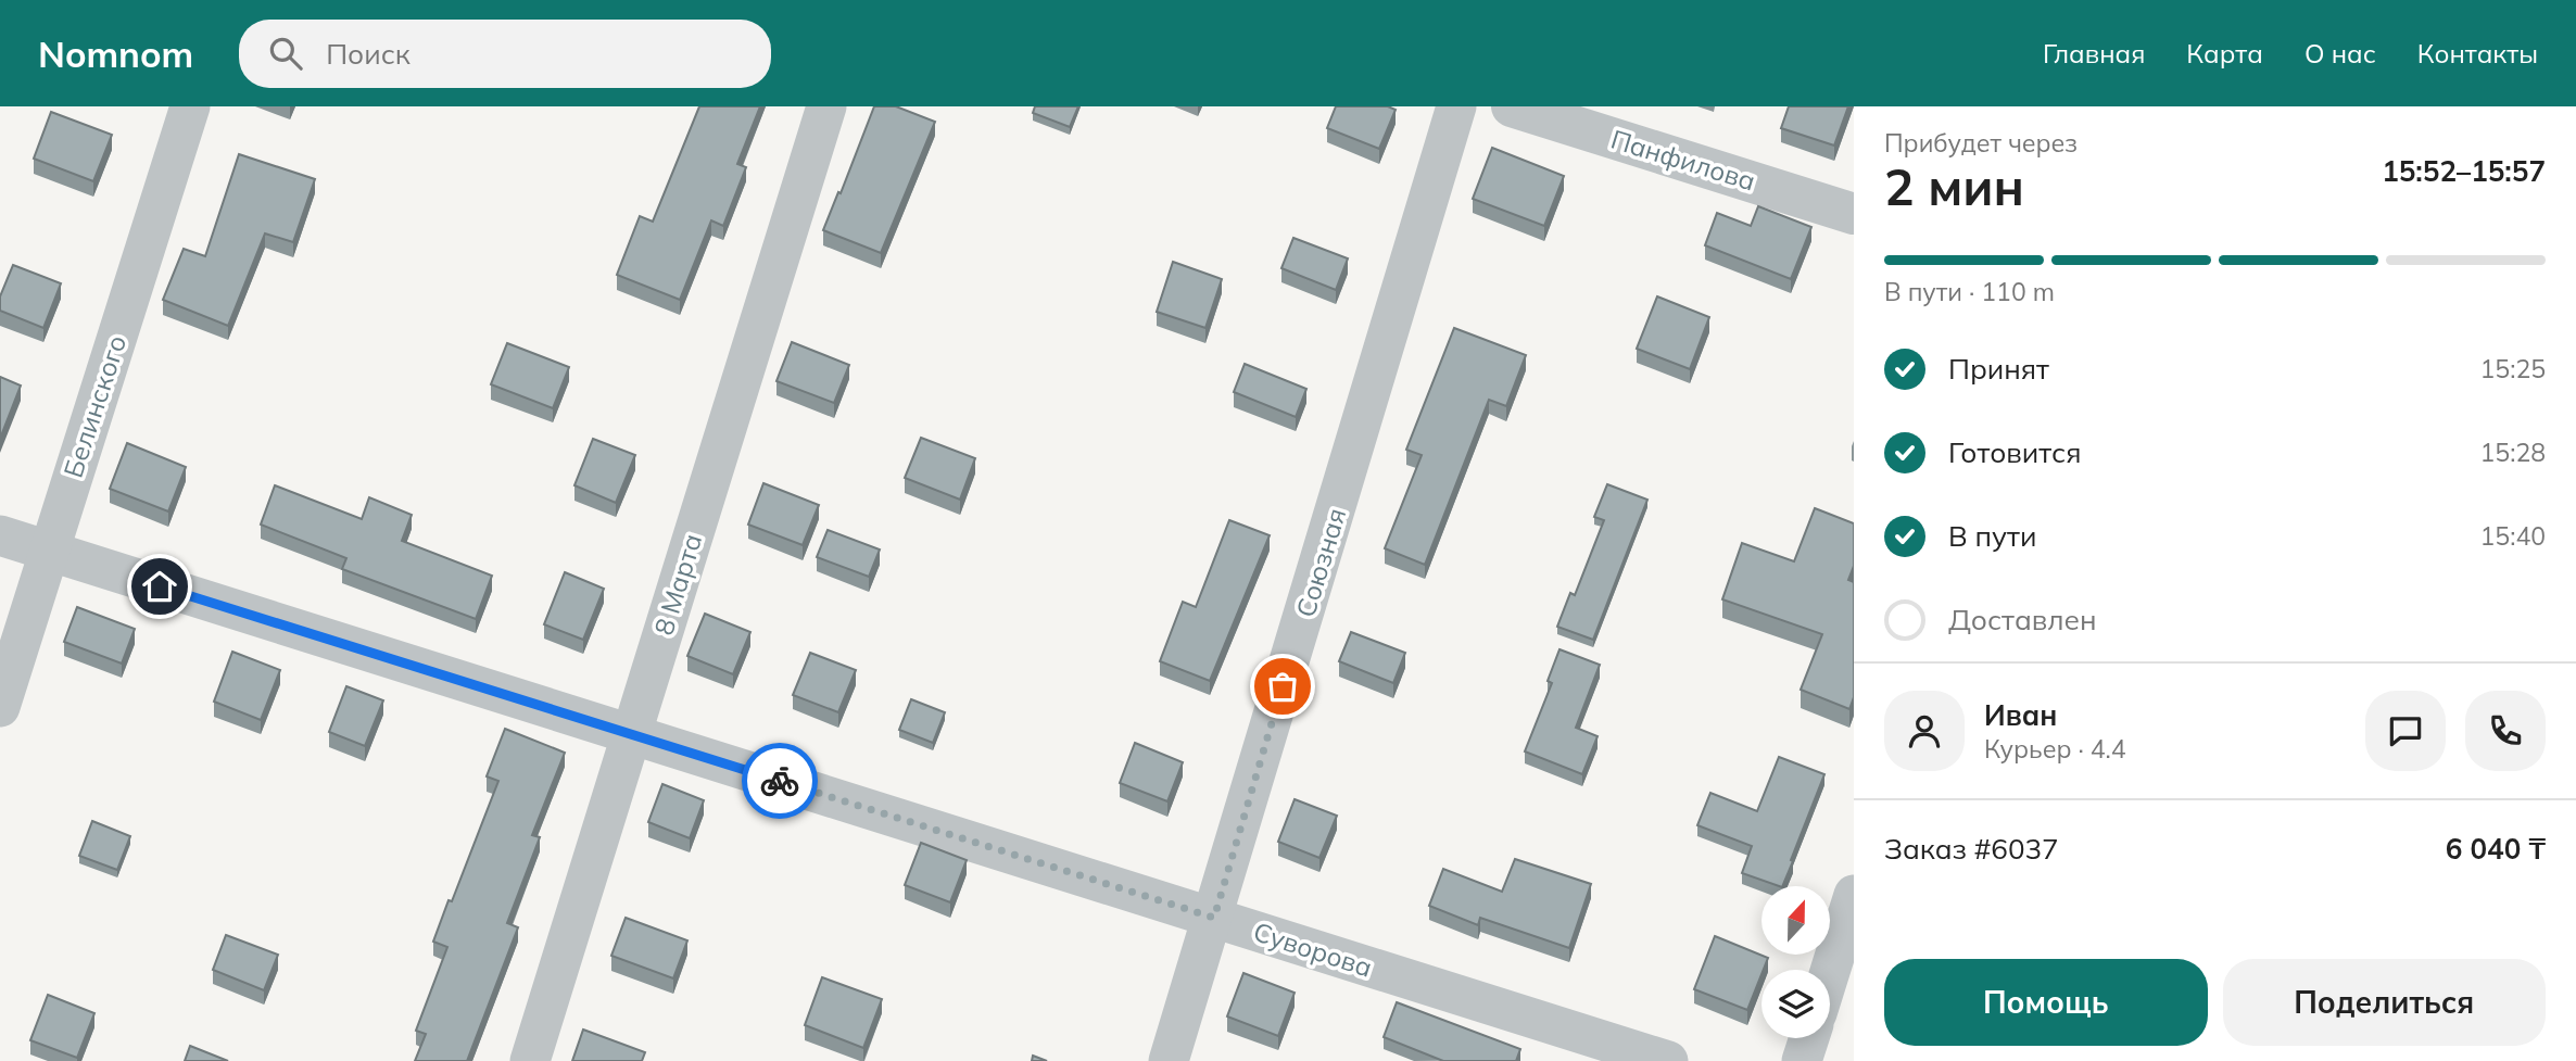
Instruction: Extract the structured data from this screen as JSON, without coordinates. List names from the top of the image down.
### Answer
{
  "streets": {
    "street": [
      "Панфилова",
      "Белинского",
      "Союзная",
      "8 Марта",
      "Суворова"
    ]
  },
  "crossings": [
    ["Белинского", "Суворова"],
    ["Союзная", "Суворова"],
    ["8 Марта", "Суворова"]
  ],
  "north": "top",
  "page": {
    "header": "Nomnom",
    "search": "Поиск",
    "nav": [
      "Главная",
      "Карта",
      "О нас",
      "Контакты"
    ],
    "heading": ["2 мин", "Прибудет через", "15:52–15:57"],
    "panel": [
      "Иван",
      "Курьер · 4.4",
      "Заказ #6037",
      "6 040 ₸"
    ],
    "bar": "В пути · 110 m",
    "list": [
      ["Принят", "15:25"],
      ["Готовится", "15:28"],
      ["В пути", "15:40"],
      "Доставлен"
    ],
    "buttons": ["Помощь", "Поделиться"]
  }
}
